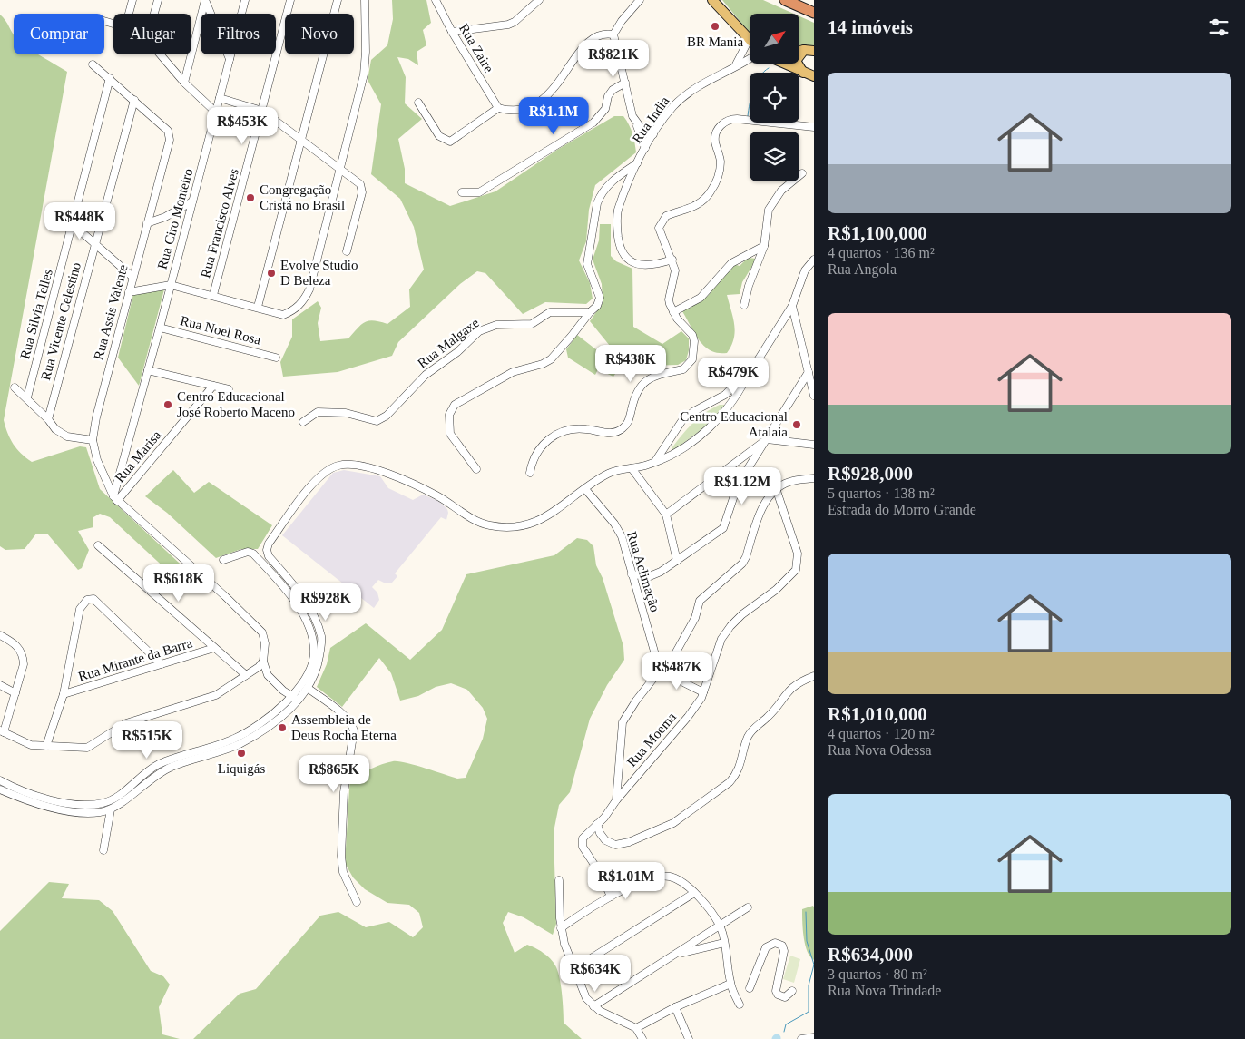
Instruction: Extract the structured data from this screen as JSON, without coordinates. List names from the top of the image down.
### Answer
{
  "streets": {
    "street": [
      "Rua Zaire",
      "Rua India",
      "Rua Ciro Monteiro",
      "Rua Francisco Alves",
      "Rua Assis Valente",
      "Rua Silvia Telles",
      "Rua Vicente Celestino",
      "Rua Noel Rosa",
      "Rua Malgaxe",
      "Rua Marisa",
      "Rua Aclimação",
      "Rua Mirante da Barra",
      "Rua Moema"
    ]
  },
  "crossings": [
    ["Rua Ciro Monteiro", "Rua Francisco Alves"],
    ["Rua Ciro Monteiro", "Rua Noel Rosa"],
    ["Rua Ciro Monteiro", "Rua Marisa"],
    ["Rua Assis Valente", "Rua Silvia Telles"],
    ["Rua Assis Valente", "Rua Vicente Celestino"]
  ],
  "places": [
    "BR Mania",
    "Congregação Cristã no Brasil",
    "Evolve Studio D Beleza",
    "Centro Educacional José Roberto Maceno",
    "Centro Educacional Atalaia",
    "Assembleia de Deus Rocha Eterna",
    "Liquigás"
  ],
  "north": "top right",
  "page": {
    "heading": "14 imóveis",
    "chip": [
      "Comprar",
      "Alugar",
      "Filtros",
      "Novo"
    ],
    "price": [
      "R$821K",
      "R$1.1M",
      "R$453K",
      "R$448K",
      "R$438K",
      "R$479K",
      "R$1.12M",
      "R$618K",
      "R$928K",
      "R$487K",
      "R$515K",
      "R$865K",
      "R$1.01M",
      "R$634K"
    ],
    "list": [
      {
        "name": "R$1,100,000",
        "note": "4 quartos · 136 m² · Rua Angola"
      },
      {
        "name": "R$928,000",
        "note": "5 quartos · 138 m² · Estrada do Morro Grande"
      },
      {
        "name": "R$1,010,000",
        "note": "4 quartos · 120 m² · Rua Nova Odessa"
      },
      {
        "name": "R$634,000",
        "note": "3 quartos · 80 m² · Rua Nova Trindade"
      }
    ]
  }
}
